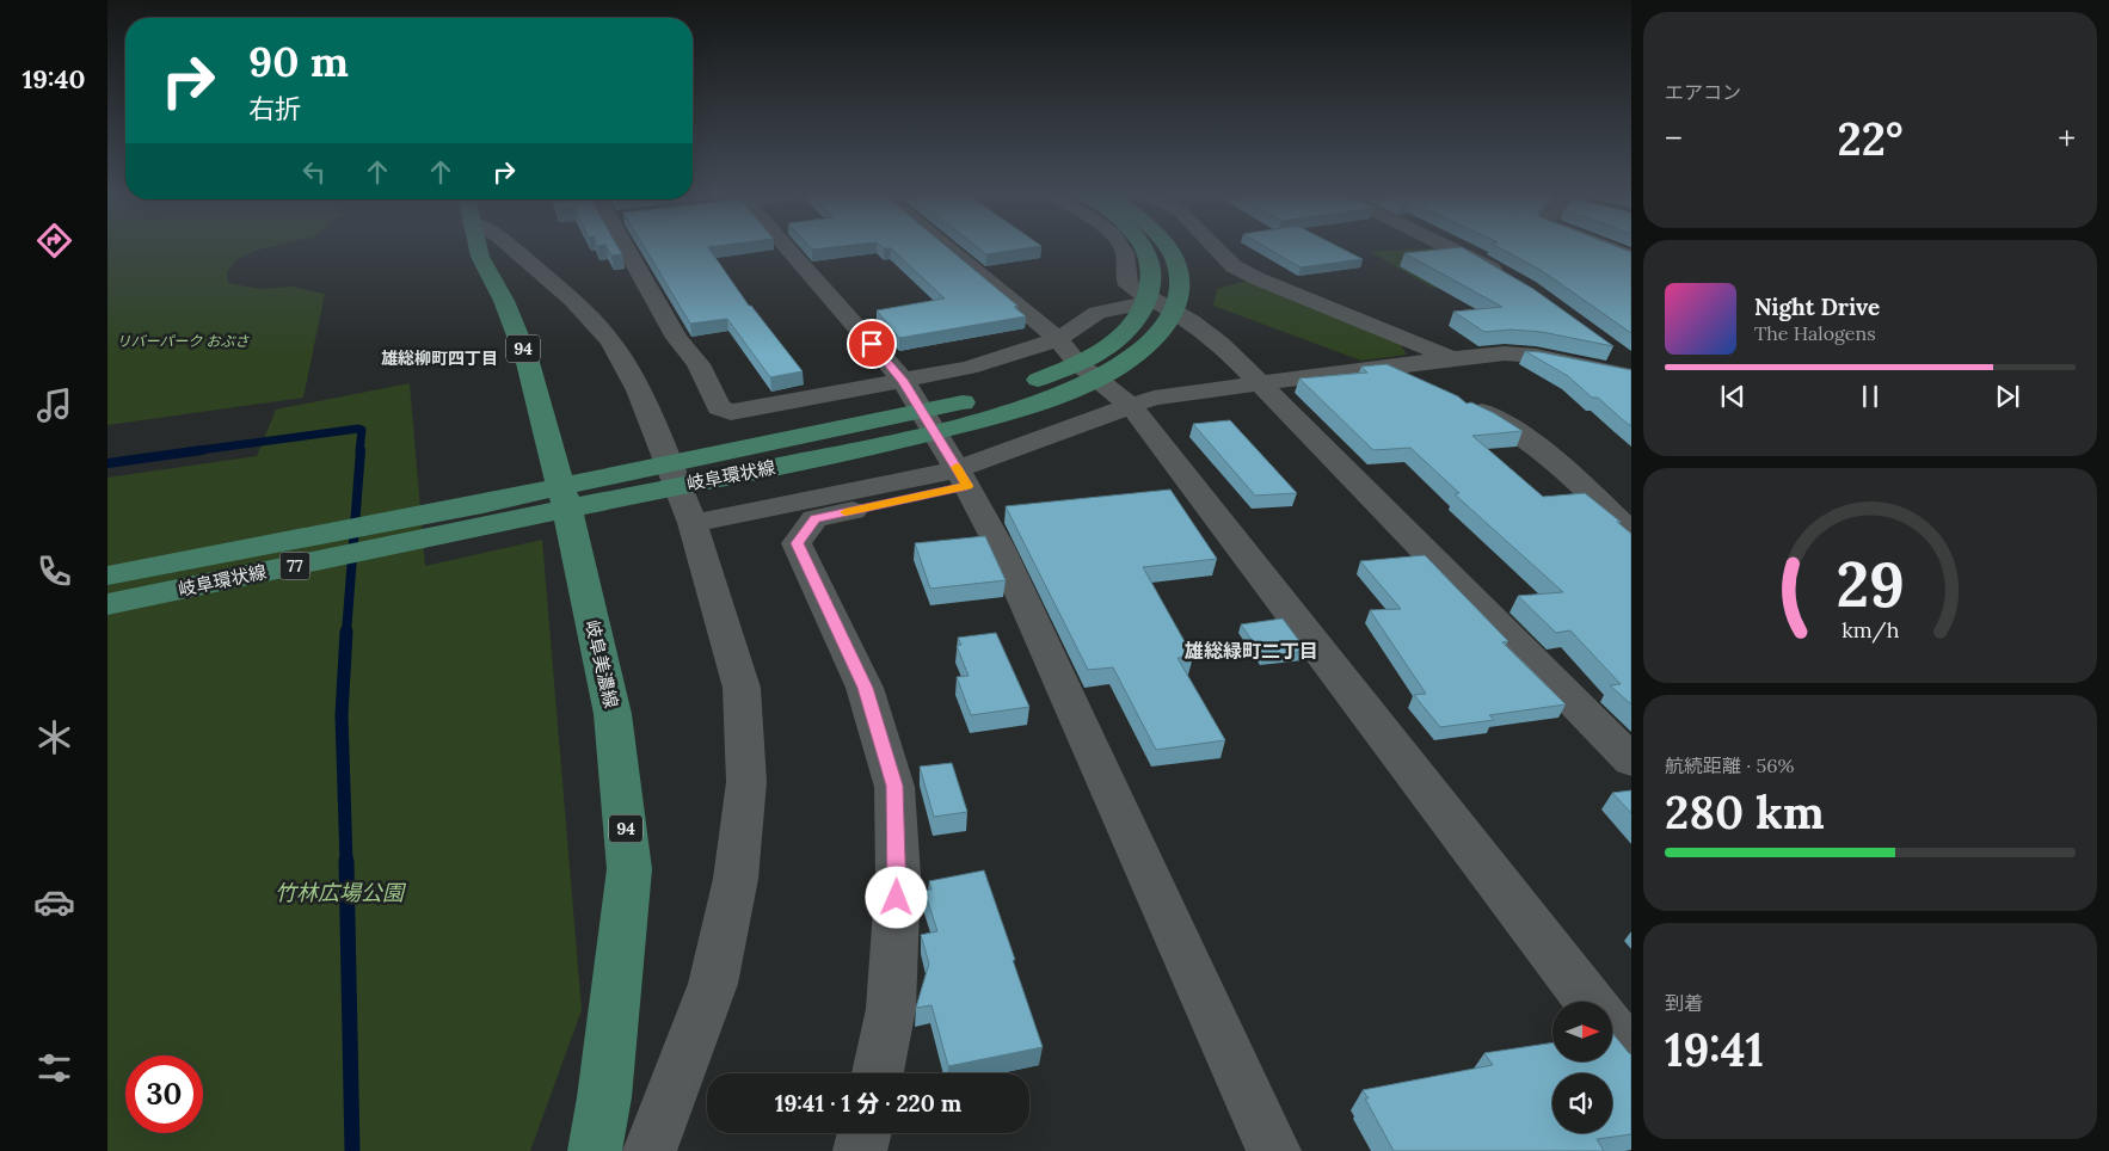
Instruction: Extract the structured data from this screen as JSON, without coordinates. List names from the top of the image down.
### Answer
{
  "streets": {
    "main road": [
      "94",
      "岐阜環状線",
      "77",
      "岐阜美濃線"
    ]
  },
  "crossings": [
    ["岐阜環状線", "岐阜美濃線"]
  ],
  "districts": ["雄総柳町四丁目", "雄総緑町二丁目"],
  "parks": ["リバーパーク おぶさ", "竹林広場公園"],
  "north": "right",
  "page": {
    "tabs": "19:40",
    "tile": [
      "エアコン",
      ["航続距離 · 56%", "280 km"],
      ["到着", "19:41"]
    ],
    "turn": ["90 m", "右折"],
    "heat": ["−", "22°", "+"],
    "song": ["Night Drive", "The Halogens"],
    "limit": "30",
    "trip": "19:41 · 1 分 · 220 m",
    "gauge": ["29", "km/h"]
  }
}
